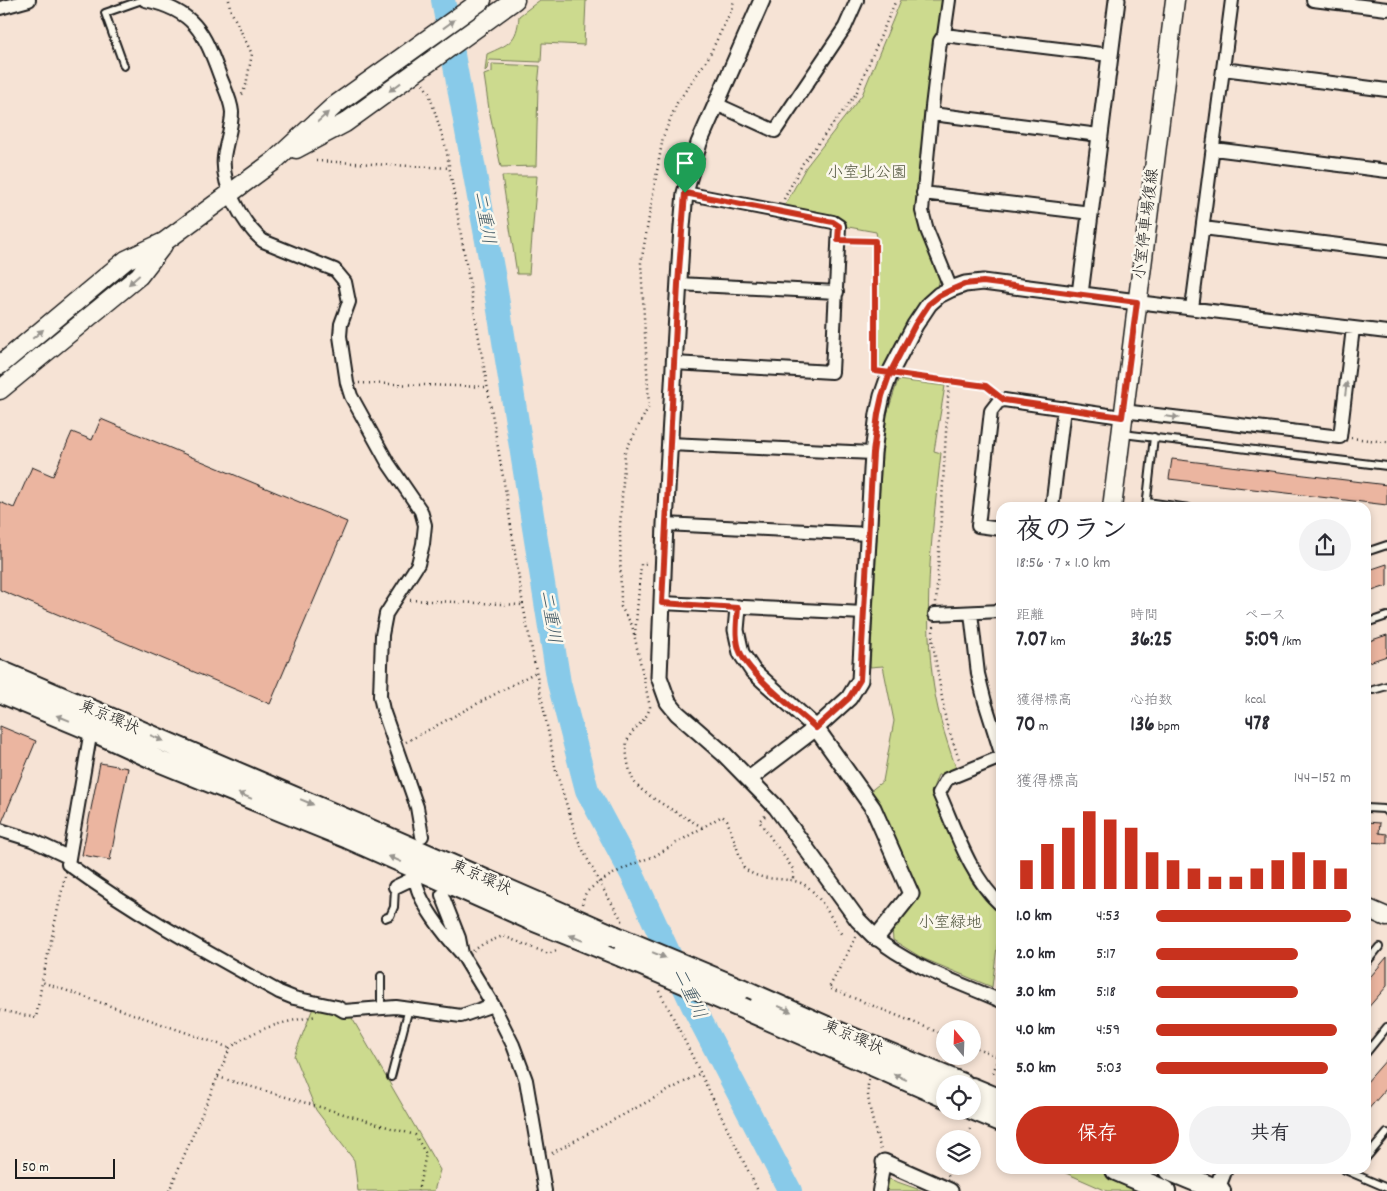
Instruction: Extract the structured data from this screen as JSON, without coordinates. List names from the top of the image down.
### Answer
{
  "streets": {
    "highway": ["東京環状"],
    "main road": ["小室停車場復線"]
  },
  "water": ["二重川"],
  "parks": ["小室北公園", "小室緑地"],
  "scale_bar": "50 m",
  "north": "top",
  "page": {
    "heading": ["夜のラン", "18:56 · 7 × 1.0 km"],
    "stats": [
      ["距離", "7.07 km"],
      ["時間", "36:25"],
      ["ペース", "5:09 /km"],
      ["獲得標高", "70 m"],
      ["心拍数", "136 bpm"],
      ["kcal", "478"]
    ],
    "chart": ["獲得標高", "144–152 m"],
    "list": [
      {
        "name": "1.0 km",
        "note": "4:53"
      },
      {
        "name": "2.0 km",
        "note": "5:17"
      },
      {
        "name": "3.0 km",
        "note": "5:18"
      },
      {
        "name": "4.0 km",
        "note": "4:59"
      },
      {
        "name": "5.0 km",
        "note": "5:03"
      }
    ],
    "buttons": ["保存", "共有"],
    "scale": "50 m"
  }
}
